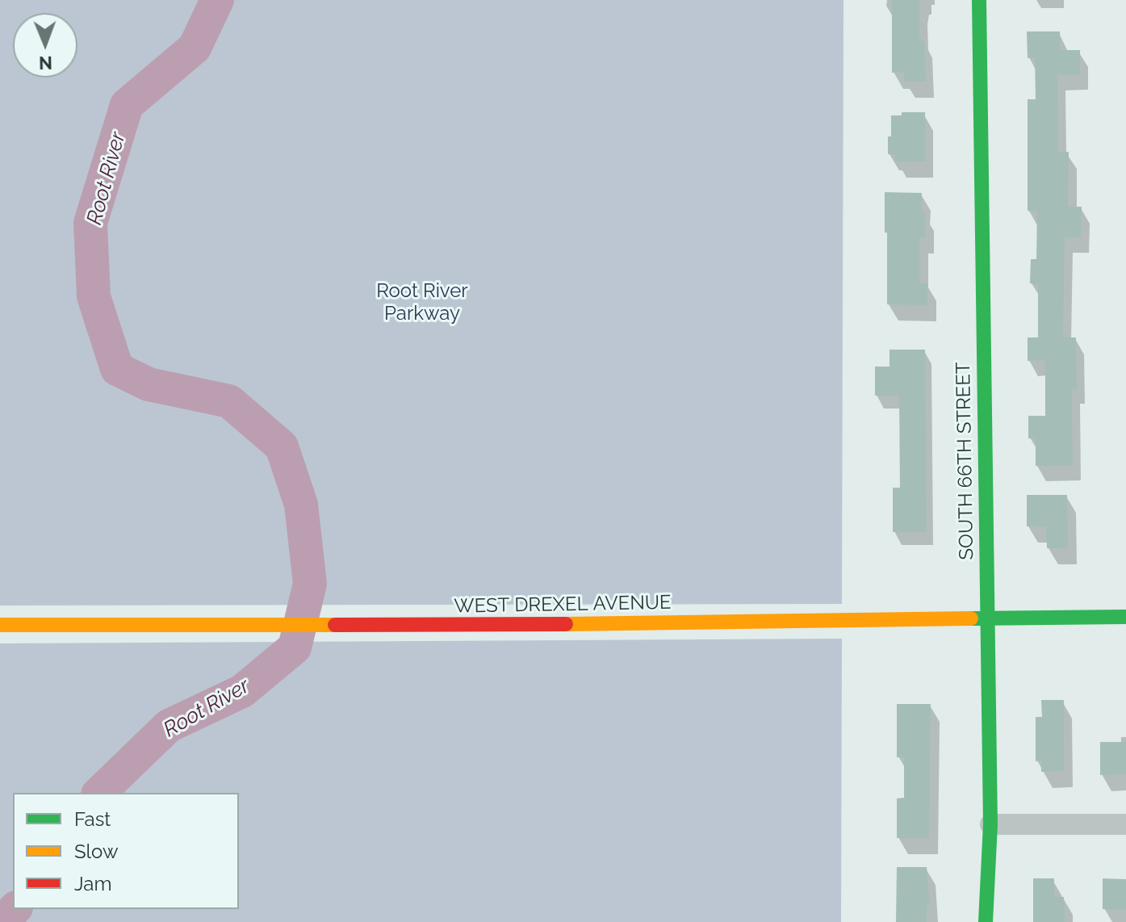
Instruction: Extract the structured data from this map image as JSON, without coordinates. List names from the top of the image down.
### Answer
{
  "streets": {
    "street": ["SOUTH 66TH STREET", "WEST DREXEL AVENUE"]
  },
  "crossings": [
    ["SOUTH 66TH STREET", "WEST DREXEL AVENUE"]
  ],
  "water": ["Root River"],
  "parks": ["Root River Parkway"],
  "legend": ["Fast", "Slow", "Jam"],
  "north": "bottom"
}
